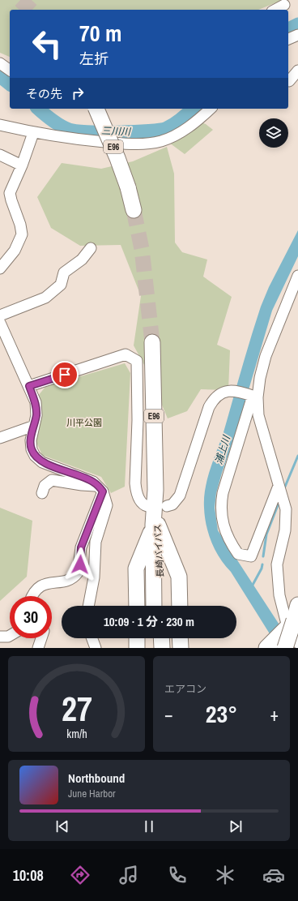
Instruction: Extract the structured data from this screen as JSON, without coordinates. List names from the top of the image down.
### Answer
{
  "streets": {
    "highway": ["E96", "長崎バイパス"]
  },
  "water": ["三川川", "浦上川"],
  "parks": ["川平公園"],
  "page": {
    "turn": ["70 m", "左折"],
    "then": "その先",
    "limit": "30",
    "trip": "10:09 · 1 分 · 230 m",
    "tile": "エアコン",
    "heat": ["−", "23°", "+"],
    "song": ["Northbound", "June Harbor"],
    "tabs": "10:08",
    "gauge": ["27", "km/h"]
  }
}
